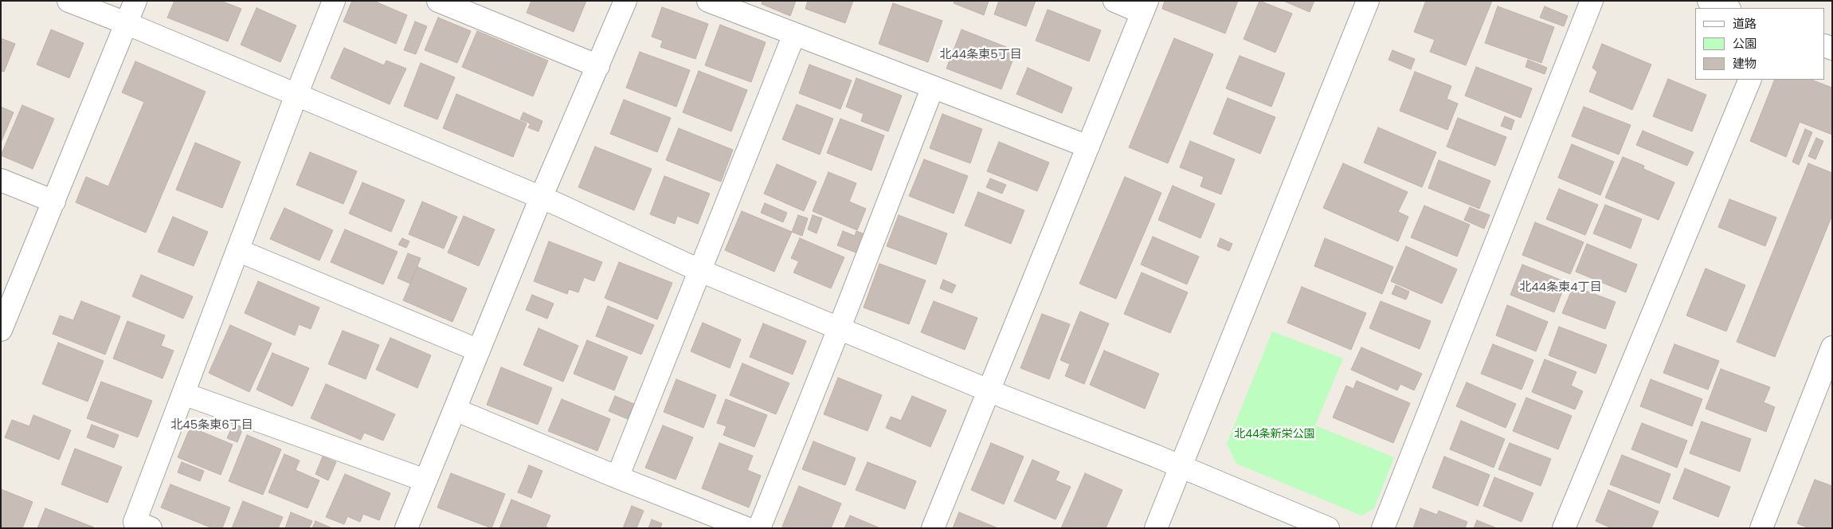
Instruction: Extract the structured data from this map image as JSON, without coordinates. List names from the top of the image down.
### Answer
{
  "districts": ["北44条東5丁目", "北44条東4丁目", "北45条東6丁目"],
  "parks": ["北44条新栄公園"],
  "legend": ["道路", "公園", "建物"]
}
